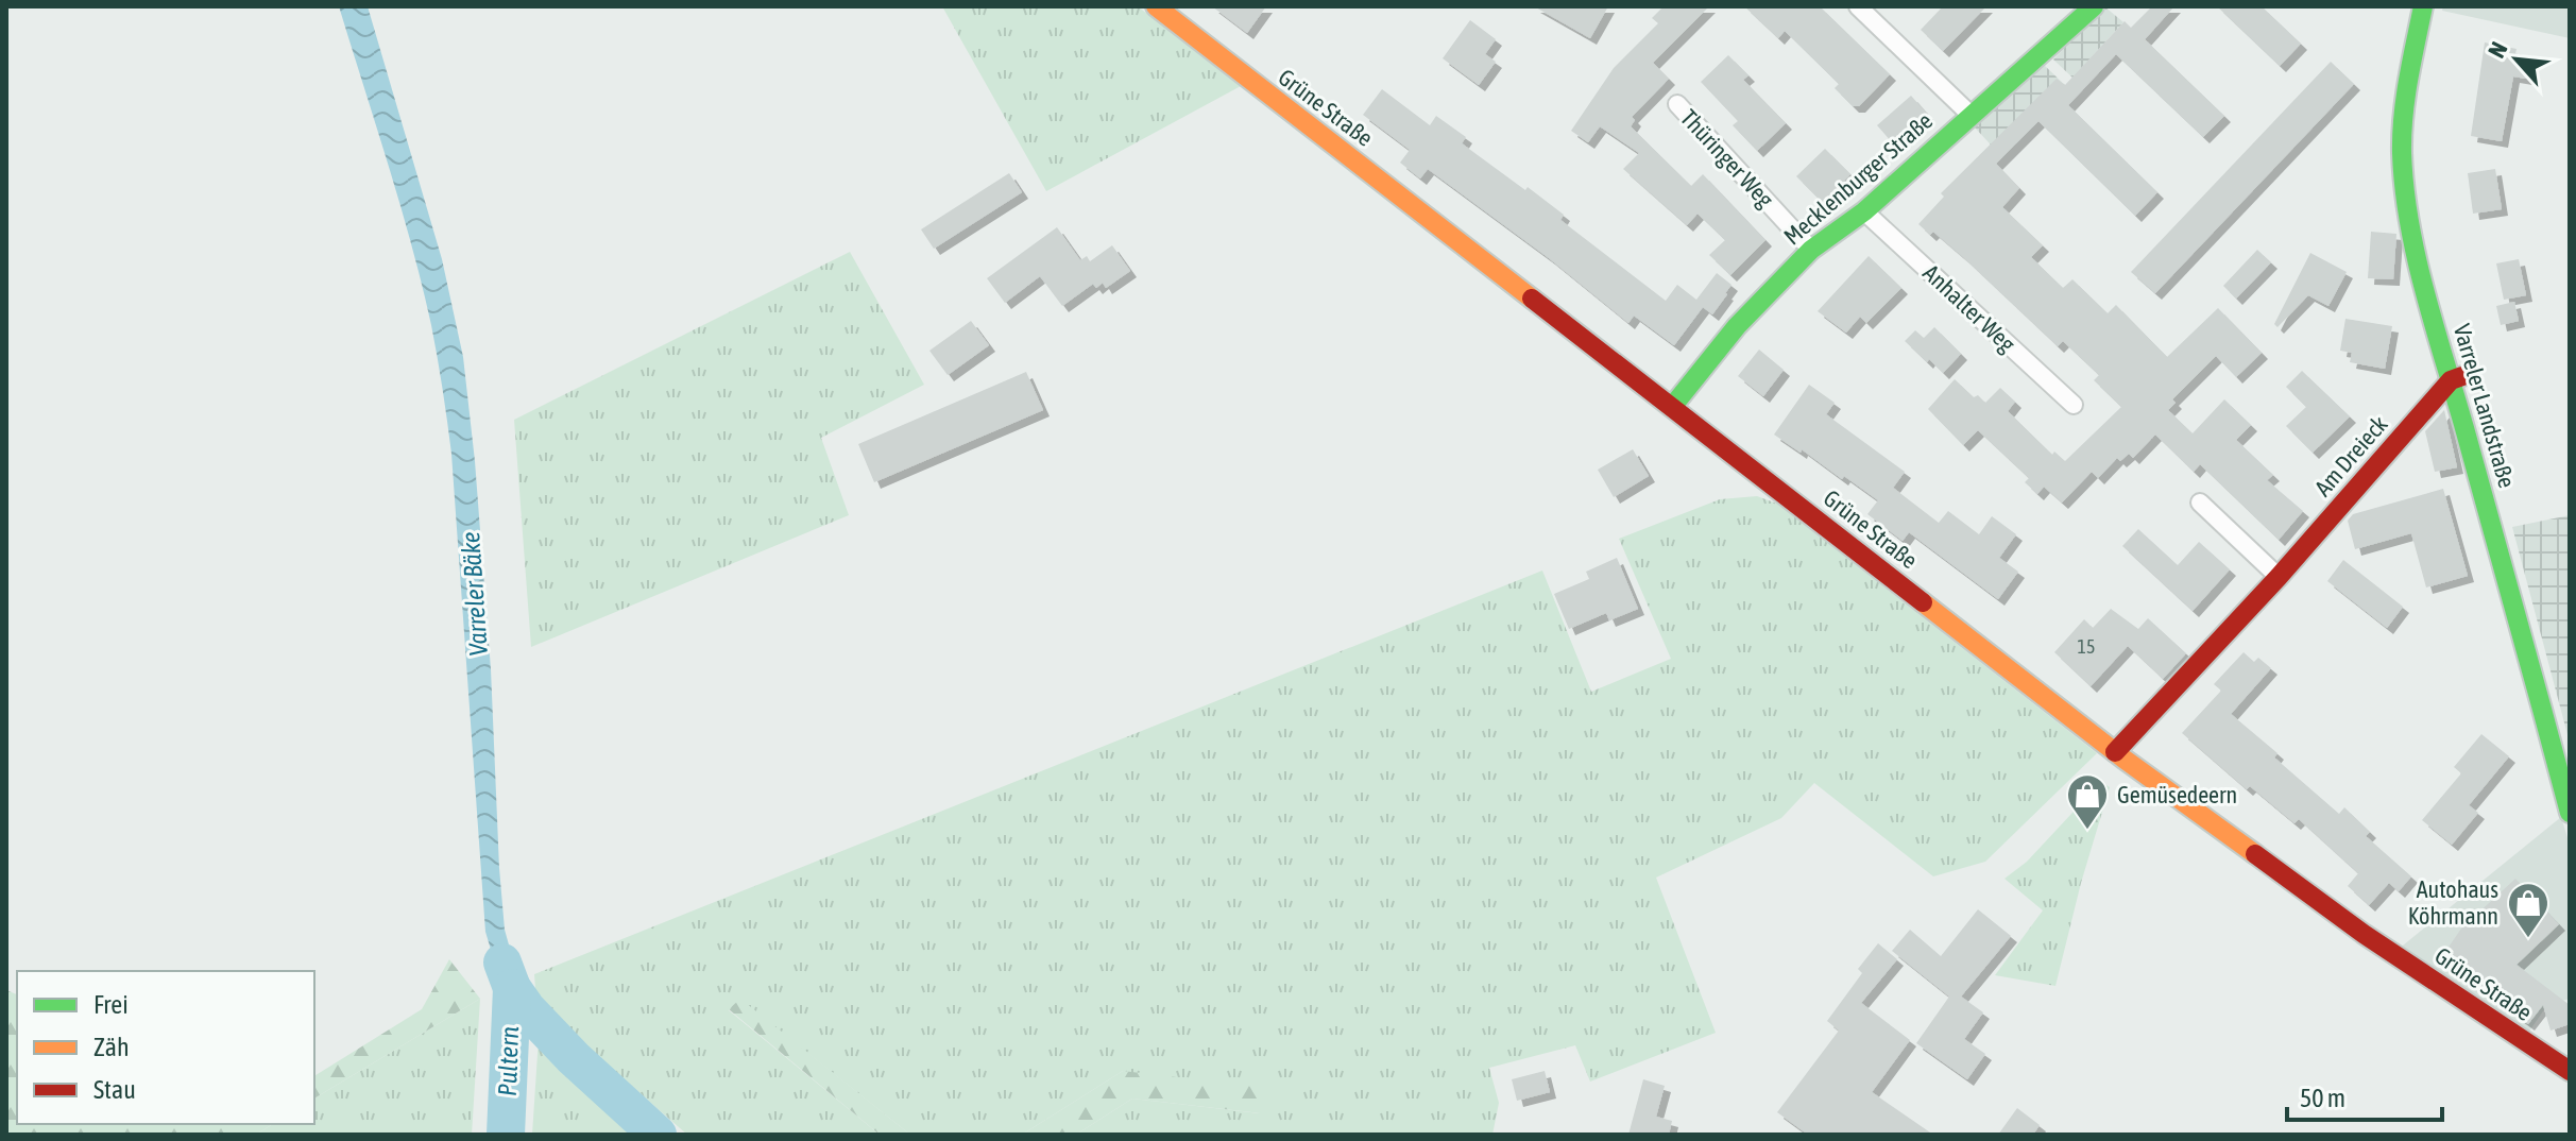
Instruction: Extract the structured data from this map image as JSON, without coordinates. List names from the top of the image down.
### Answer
{
  "streets": {
    "street": [
      "Grüne Straße",
      "Thüringer Weg",
      "Mecklenburger Straße",
      "Anhalter Weg",
      "Varreler Landstraße",
      "Am Dreieck"
    ]
  },
  "crossings": [
    ["Grüne Straße", "Mecklenburger Straße"],
    ["Grüne Straße", "Am Dreieck"],
    ["Thüringer Weg", "Mecklenburger Straße"],
    ["Mecklenburger Straße", "Anhalter Weg"],
    ["Varreler Landstraße", "Am Dreieck"]
  ],
  "water": ["Varreler Bäke", "Pultern"],
  "places": {
    "shop": ["Gemüsedeern", "Autohaus Köhrmann"]
  },
  "house_numbers": ["15"],
  "legend": ["Frei", "Zäh", "Stau"],
  "scale_bar": "50 m",
  "north": "top left"
}
